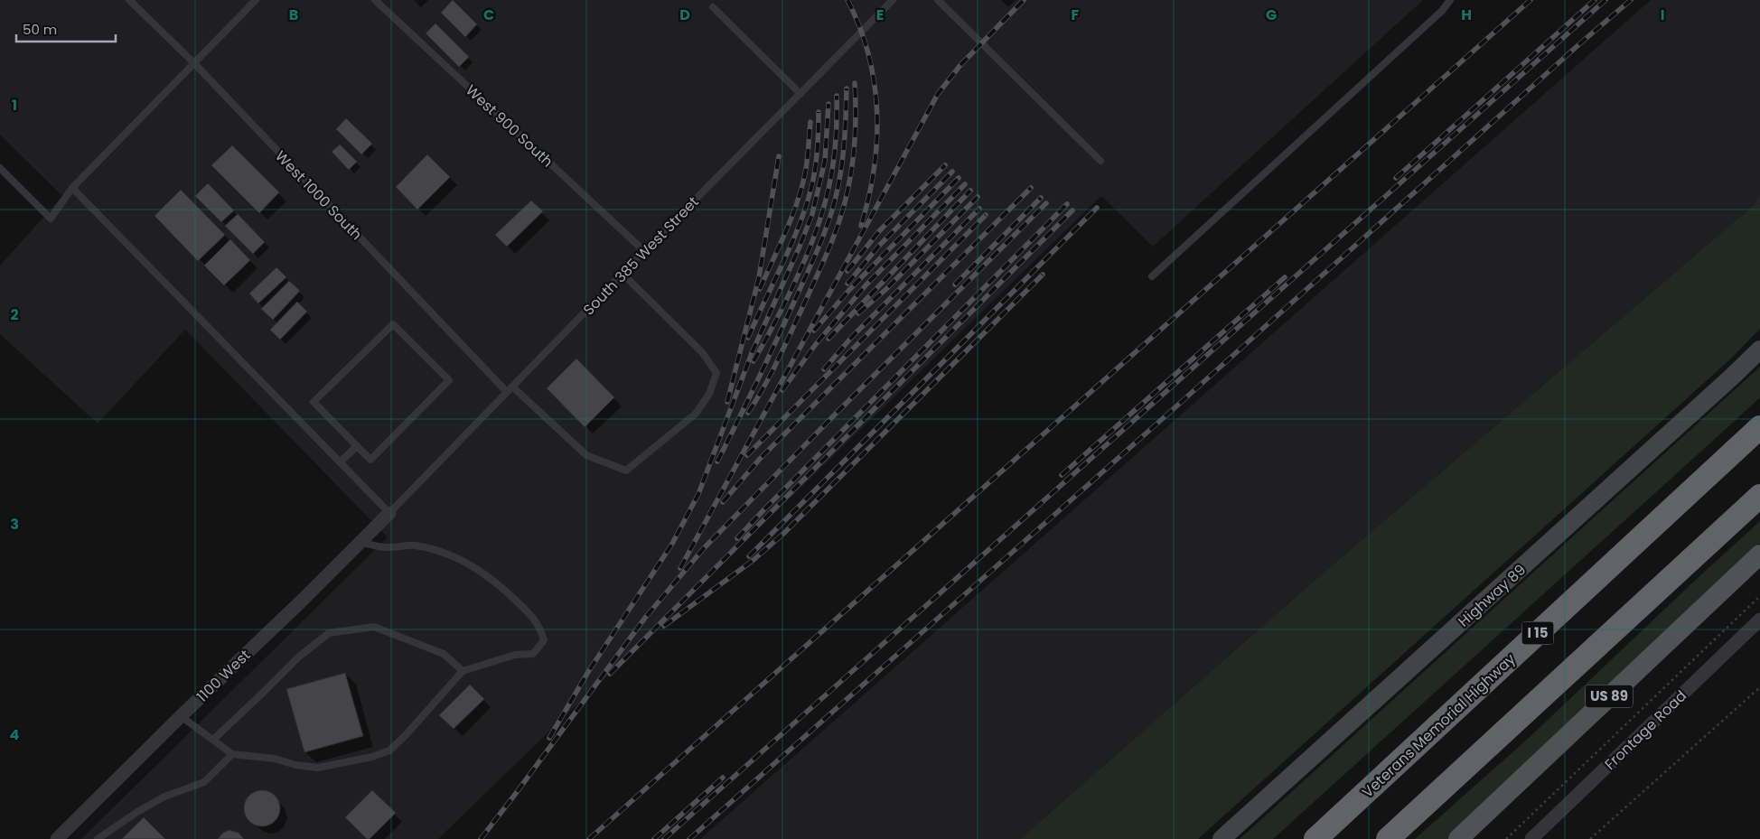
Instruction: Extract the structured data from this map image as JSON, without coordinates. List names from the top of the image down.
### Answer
{
  "streets": {
    "highway": ["I 15", "Veterans Memorial Highway"],
    "main road": ["Highway 89", "US 89"],
    "street": ["1100 West", "Frontage Road"],
    "lane": ["West 900 South", "West 1000 South", "South 385 West Street"]
  },
  "crossings": [
    ["West 900 South", "South 385 West Street"],
    ["West 1000 South", "South 385 West Street"],
    ["South 385 West Street", "1100 West"]
  ],
  "scale_bar": "50 m",
  "grid": {
    "columns": [
      "B",
      "C",
      "D",
      "E",
      "F",
      "G",
      "H",
      "I"
    ],
    "rows": [
      "1",
      "2",
      "3",
      "4"
    ]
  }
}
